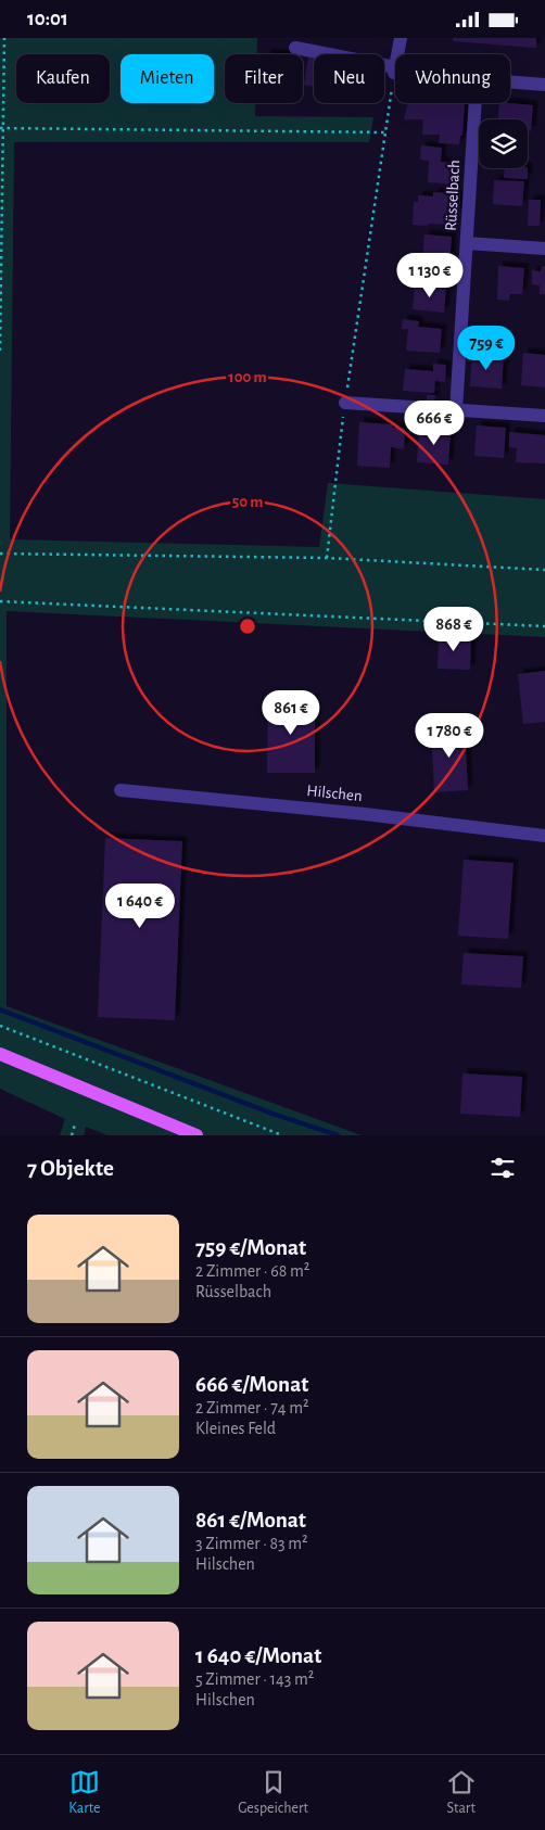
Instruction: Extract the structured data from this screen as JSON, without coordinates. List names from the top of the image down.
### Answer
{
  "streets": {
    "street": ["Rüsselbach", "Hilschen"]
  },
  "page": {
    "status": "10:01",
    "chip": [
      "Kaufen",
      "Mieten",
      "Filter",
      "Neu",
      "Wohnung"
    ],
    "price": [
      "1 130 €",
      "759 €",
      "666 €",
      "868 €",
      "861 €",
      "1 780 €",
      "1 640 €"
    ],
    "heading": "7 Objekte",
    "list": [
      {
        "name": "759 €/Monat",
        "note": "2 Zimmer · 68 m² · Rüsselbach"
      },
      {
        "name": "666 €/Monat",
        "note": "2 Zimmer · 74 m² · Kleines Feld"
      },
      {
        "name": "861 €/Monat",
        "note": "3 Zimmer · 83 m² · Hilschen"
      },
      {
        "name": "1 640 €/Monat",
        "note": "5 Zimmer · 143 m² · Hilschen"
      }
    ],
    "tabs": ["Karte", "Gespeichert", "Start"]
  },
  "rings": ["100 m", "50 m"]
}
